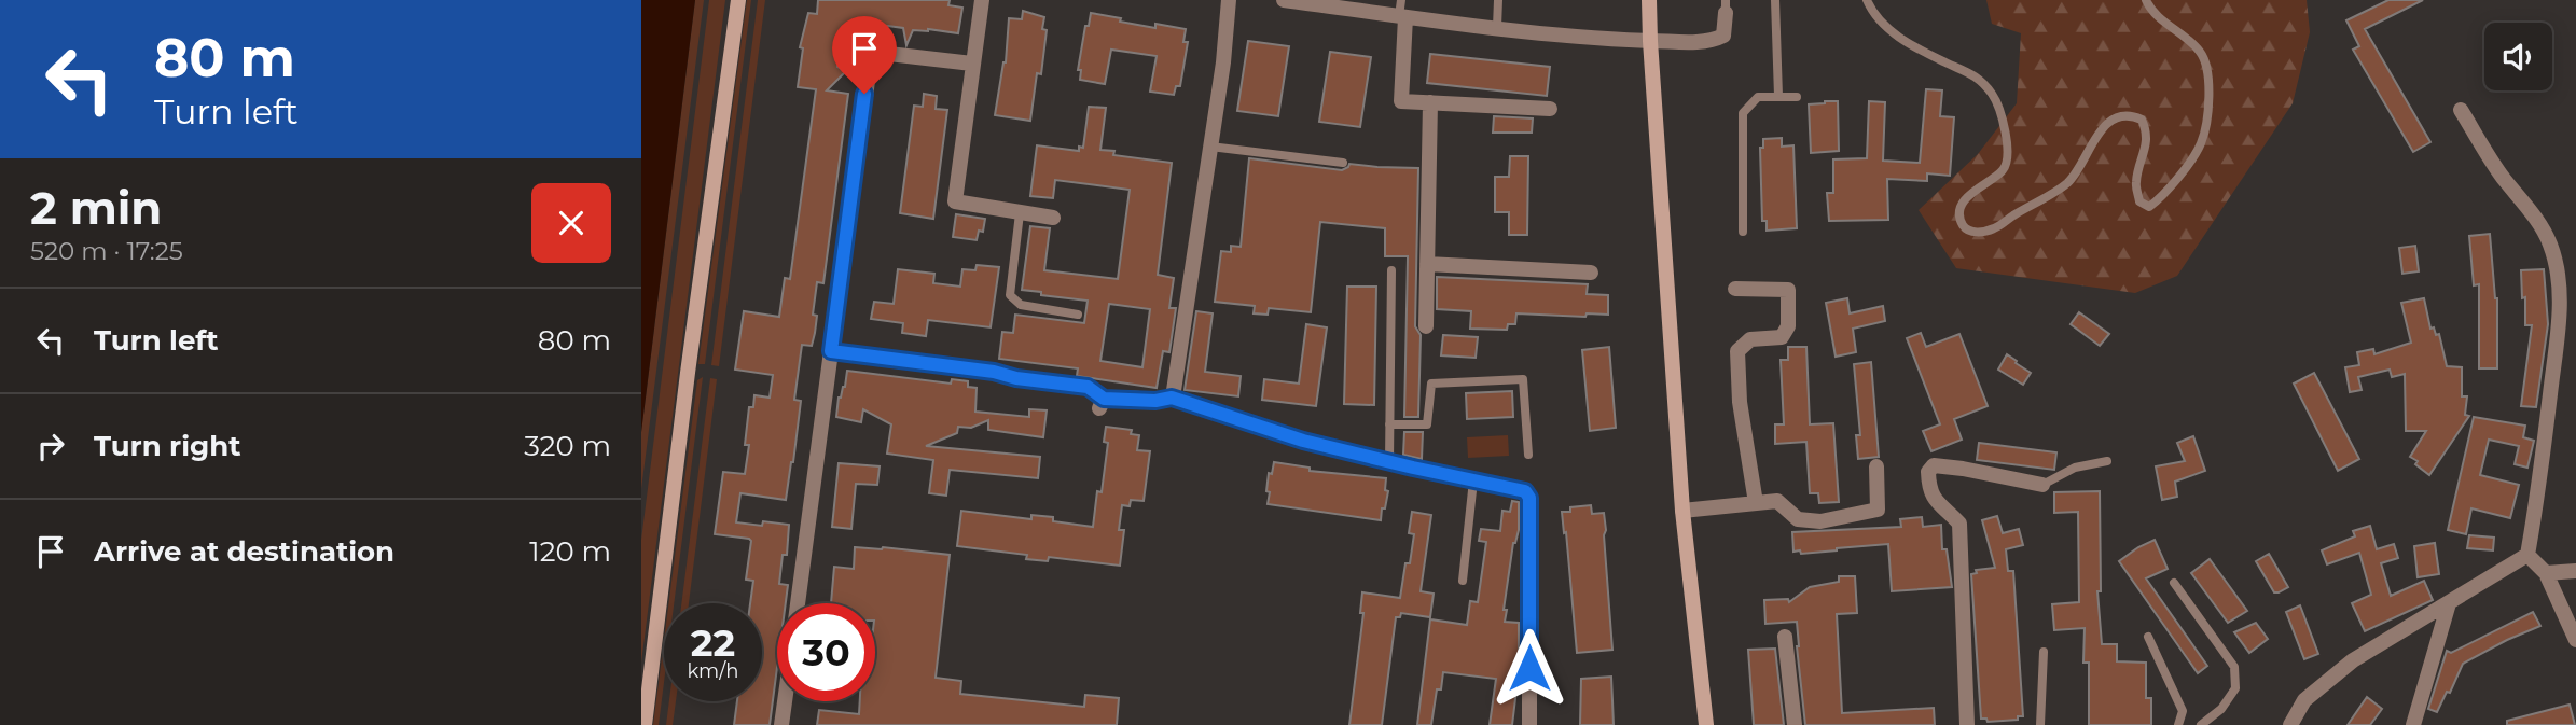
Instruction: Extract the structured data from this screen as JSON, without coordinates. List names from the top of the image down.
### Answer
{
  "page": {
    "turn": ["80 m", "Turn left"],
    "heading": ["2 min", "520 m · 17:25"],
    "list": [
      {
        "name": "Turn left",
        "value": "80 m"
      },
      {
        "name": "Turn right",
        "value": "320 m"
      },
      {
        "name": "Arrive at destination",
        "value": "120 m"
      }
    ],
    "speed": "22 km/h",
    "limit": "30"
  }
}
